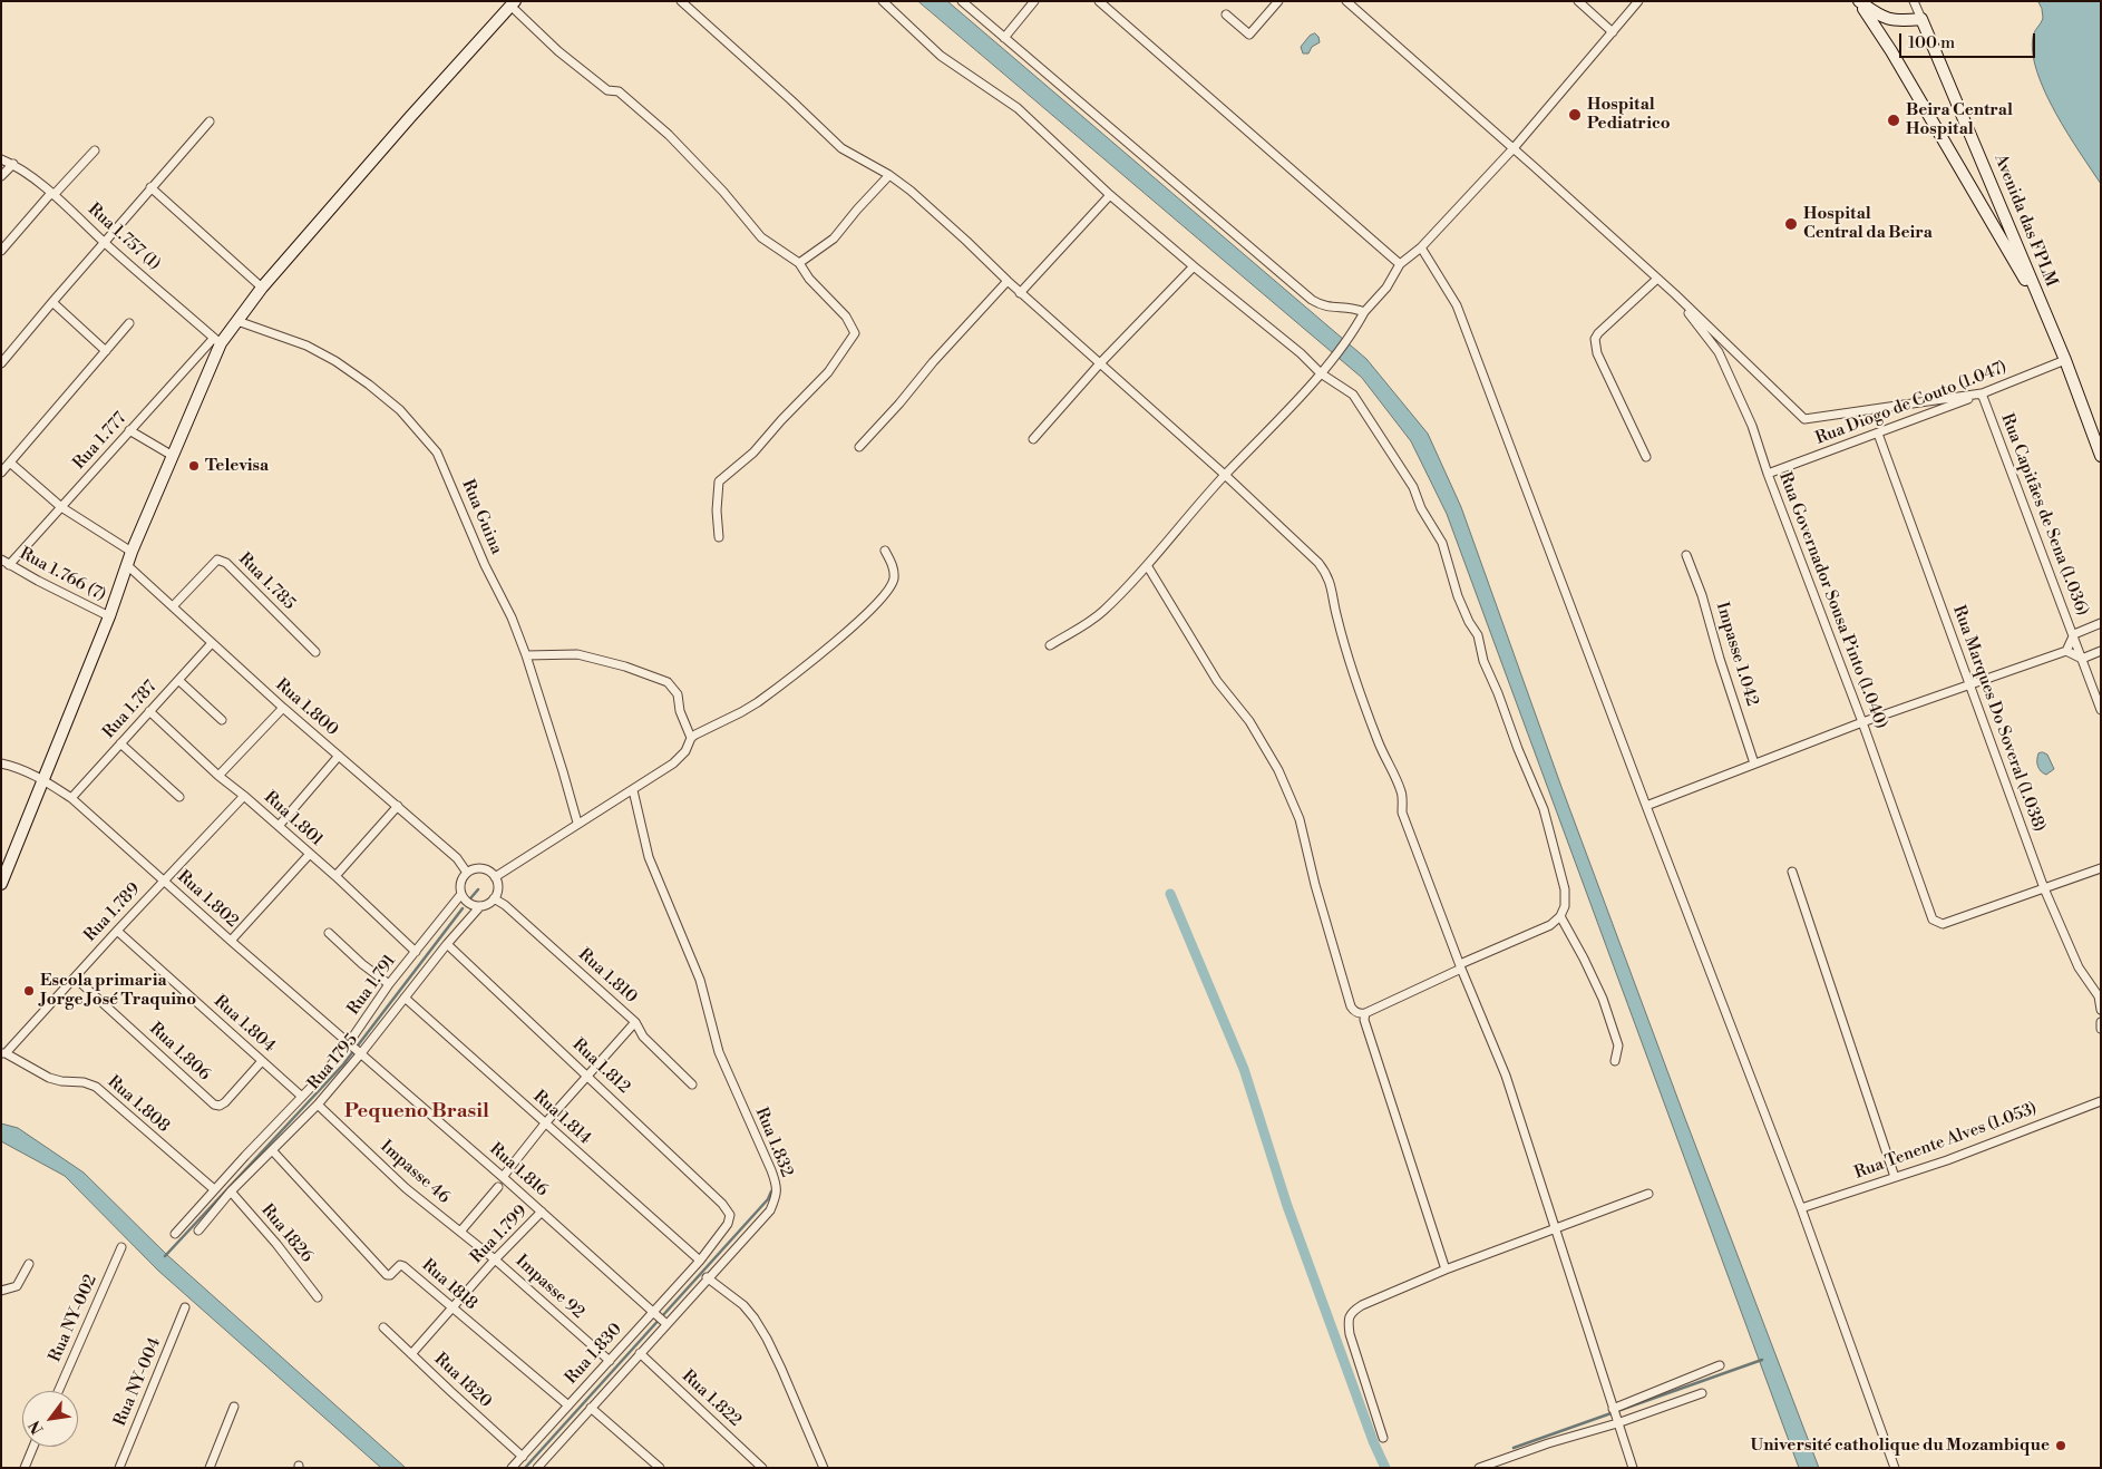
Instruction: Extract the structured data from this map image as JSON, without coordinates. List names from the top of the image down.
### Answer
{
  "streets": {
    "street": [
      "Avenida das FPLM",
      "Rua 1.757 (1)",
      "Rua Diogo de Couto (1.047)",
      "Rua 1.777",
      "Rua Capitães de Sena (1.036)",
      "Rua Guina",
      "Rua 1.766 (7)",
      "Rua 1.785",
      "Rua Governador Sousa Pinto (1.040)",
      "Impasse 1.042",
      "Rua 1.800",
      "Rua 1.787",
      "Rua Marques Do Soveral (1.038)",
      "Rua 1.801",
      "Rua 1.802",
      "Rua 1.789",
      "Rua 1.810",
      "Rua 1.791",
      "Rua 1.804",
      "Rua 1.806",
      "Rua 1795",
      "Rua 1.812",
      "Rua 1.808",
      "Rua 1.814",
      "Rua Tenente Alves (1.053)",
      "Rua 1.832",
      "Rua 1.816",
      "Impasse 46",
      "Rua 1826",
      "Rua 1.799",
      "Rua 1818",
      "Impasse 92",
      "Rua NY-002",
      "Rua 1.830",
      "Rua 1820",
      "Rua NY-004",
      "Rua 1.822"
    ]
  },
  "crossings": [
    ["Avenida das FPLM", "Rua Diogo de Couto (1.047)"],
    ["Rua 1.757 (1)", "Rua 1.777"],
    ["Rua Diogo de Couto (1.047)", "Rua Capitães de Sena (1.036)"],
    ["Rua Diogo de Couto (1.047)", "Rua Governador Sousa Pinto (1.040)"],
    ["Rua Diogo de Couto (1.047)", "Rua Marques Do Soveral (1.038)"],
    ["Rua 1.777", "Rua 1.766 (7)"],
    ["Rua 1.785", "Rua 1.800"],
    ["Rua Governador Sousa Pinto (1.040)", "Rua Marques Do Soveral (1.038)"],
    ["Rua 1.800", "Rua 1.787"],
    ["Rua 1.800", "Rua 1.810"],
    ["Rua 1.800", "Rua 1.791"],
    ["Rua 1.800", "Rua 1795"],
    ["Rua 1.787", "Rua 1.801"],
    ["Rua 1.787", "Rua 1.802"],
    ["Rua 1.801", "Rua 1.789"],
    ["Rua 1.801", "Rua 1.791"],
    ["Rua 1.802", "Rua 1.789"],
    ["Rua 1.802", "Rua 1.791"],
    ["Rua 1.802", "Rua 1795"],
    ["Rua 1.802", "Rua 1.816"],
    ["Rua 1.789", "Rua 1.804"],
    ["Rua 1.789", "Rua 1.806"],
    ["Rua 1.789", "Rua 1.808"],
    ["Rua 1.810", "Rua 1.791"],
    ["Rua 1.810", "Rua 1795"],
    ["Rua 1.791", "Rua 1.804"],
    ["Rua 1.791", "Rua 1795"],
    ["Rua 1.791", "Rua 1.808"],
    ["Rua 1.804", "Rua 1.806"],
    ["Rua 1795", "Rua 1.812"],
    ["Rua 1795", "Rua 1.814"],
    ["Rua 1795", "Rua 1.816"],
    ["Rua 1795", "Impasse 46"],
    ["Rua 1795", "Rua 1826"],
    ["Rua 1795", "Rua 1818"],
    ["Rua 1.812", "Rua 1.830"],
    ["Rua 1.814", "Rua 1.830"],
    ["Rua 1.832", "Rua 1.816"],
    ["Rua 1.832", "Rua 1.822"],
    ["Rua 1.816", "Rua 1.799"],
    ["Rua 1.816", "Rua 1.830"],
    ["Impasse 46", "Rua 1.799"],
    ["Impasse 46", "Impasse 92"],
    ["Rua 1.799", "Rua 1818"],
    ["Rua 1.799", "Impasse 92"],
    ["Rua 1.799", "Rua 1820"],
    ["Rua 1818", "Rua 1.830"],
    ["Impasse 92", "Rua 1.830"],
    ["Rua 1.830", "Rua 1820"]
  ],
  "districts": ["Pequeno Brasil"],
  "places": [
    "Hospital Pediatrico",
    "Beira Central Hospital",
    "Hospital Central da Beira",
    "Televisa",
    "Escola primaria Jorge José Traquino",
    "Université catholique du Mozambique"
  ],
  "scale_bar": "100 m",
  "north": "bottom left"
}
